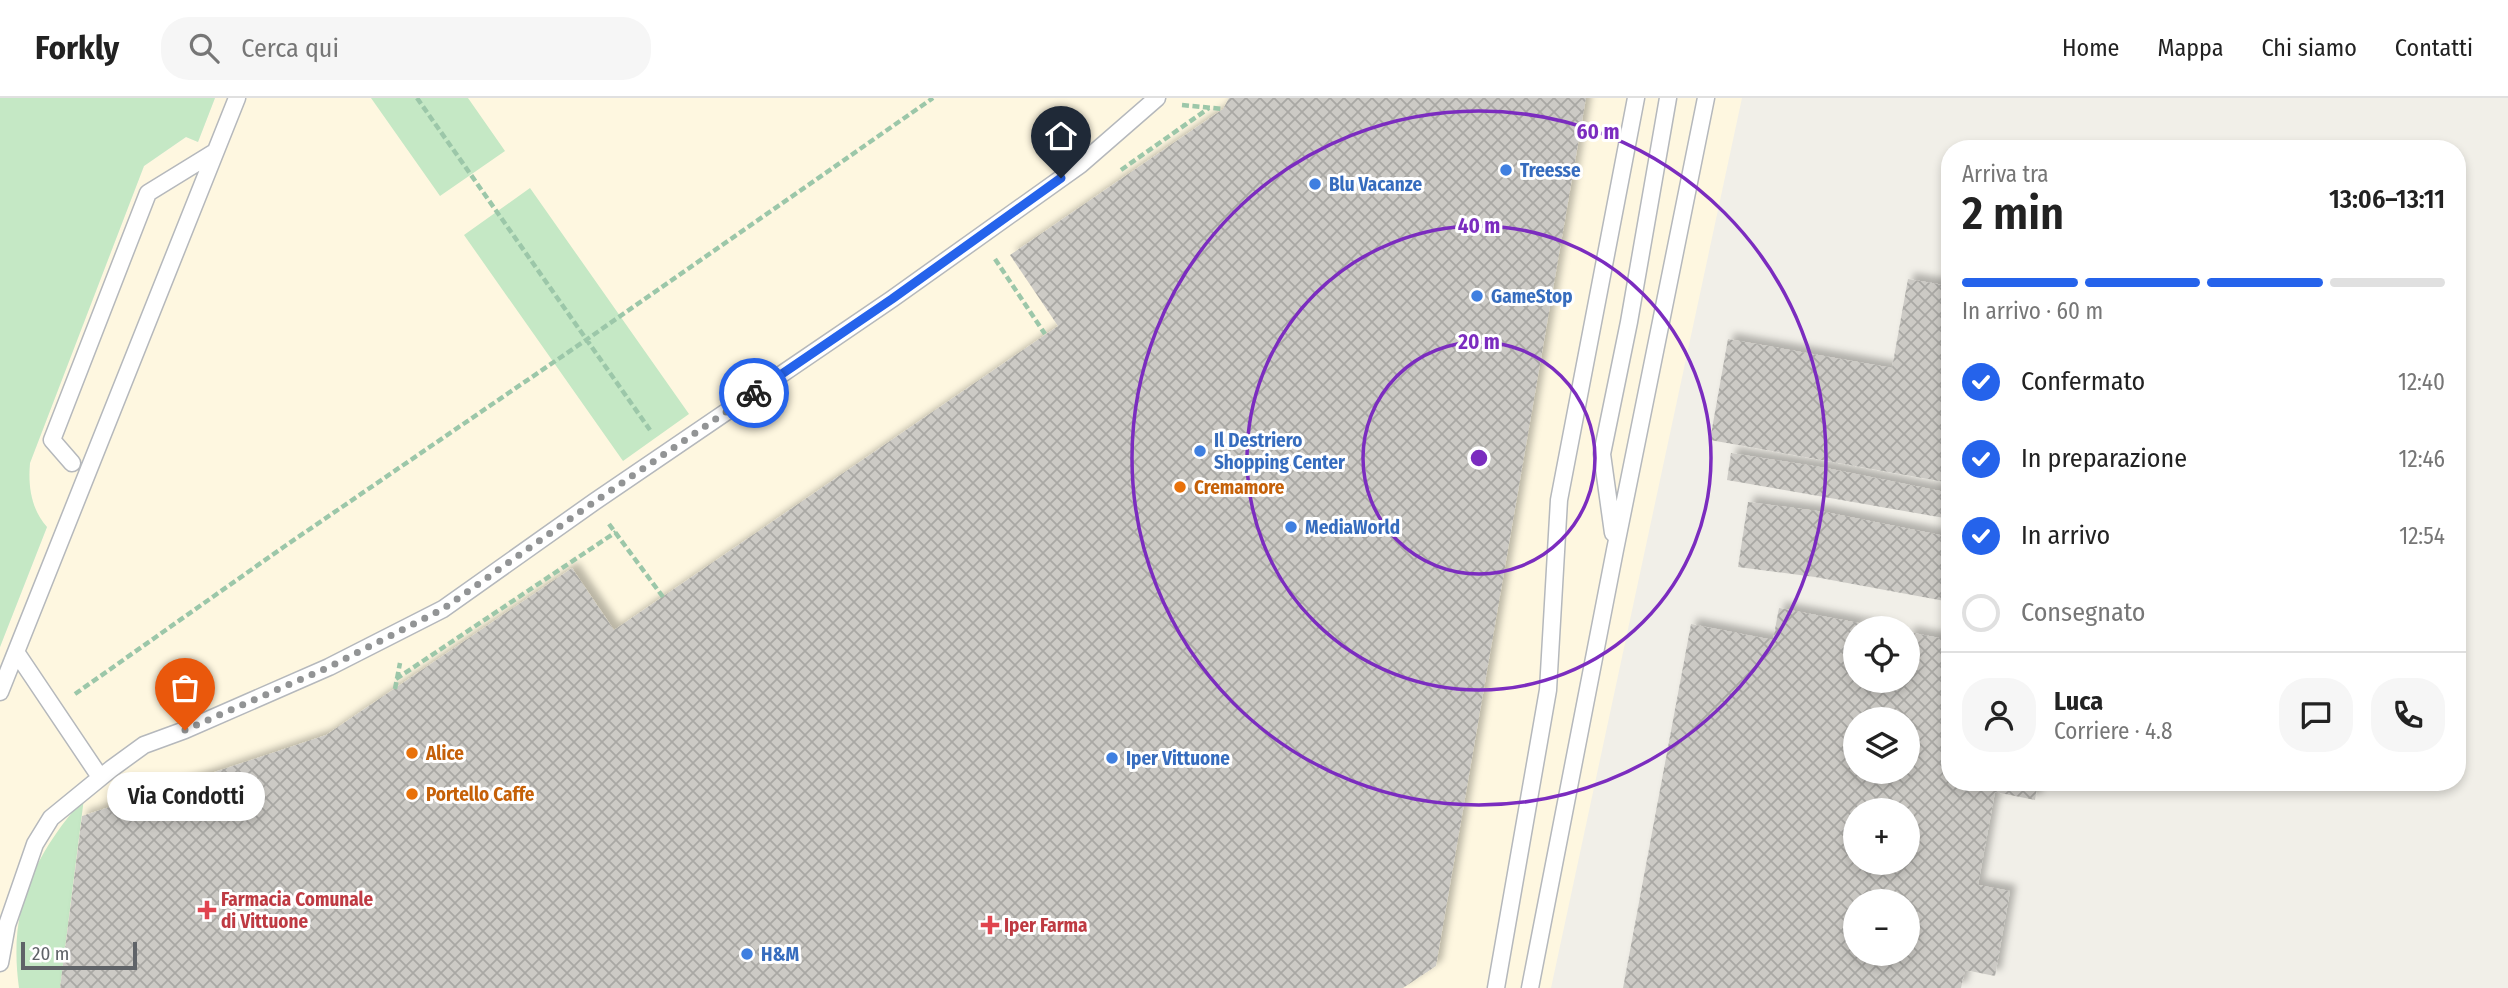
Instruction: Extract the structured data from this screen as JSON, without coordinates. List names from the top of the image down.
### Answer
{
  "places": {
    "other": [
      "Treesse",
      "Blu Vacanze",
      "GameStop",
      "Il Destriero Shopping Center",
      "Cremamore",
      "MediaWorld",
      "Via Condotti",
      "Alice",
      "Iper Vittuone",
      "Portello Caffe",
      "H&M"
    ],
    "health": ["Farmacia Comunale di Vittuone", "Iper Farma"]
  },
  "scale_bar": "20 m",
  "page": {
    "header": "Forkly",
    "search": "Cerca qui",
    "nav": [
      "Home",
      "Mappa",
      "Chi siamo",
      "Contatti"
    ],
    "heading": ["2 min", "Arriva tra", "13:06–13:11"],
    "panel": ["Luca", "Corriere · 4.8"],
    "bar": "In arrivo · 60 m",
    "list": [
      ["Confermato", "12:40"],
      ["In preparazione", "12:46"],
      ["In arrivo", "12:54"],
      "Consegnato"
    ],
    "map_buttons": ["+", "−"],
    "bubble": "Via Condotti",
    "scale": "20 m"
  },
  "rings": ["60 m", "40 m", "20 m"]
}
